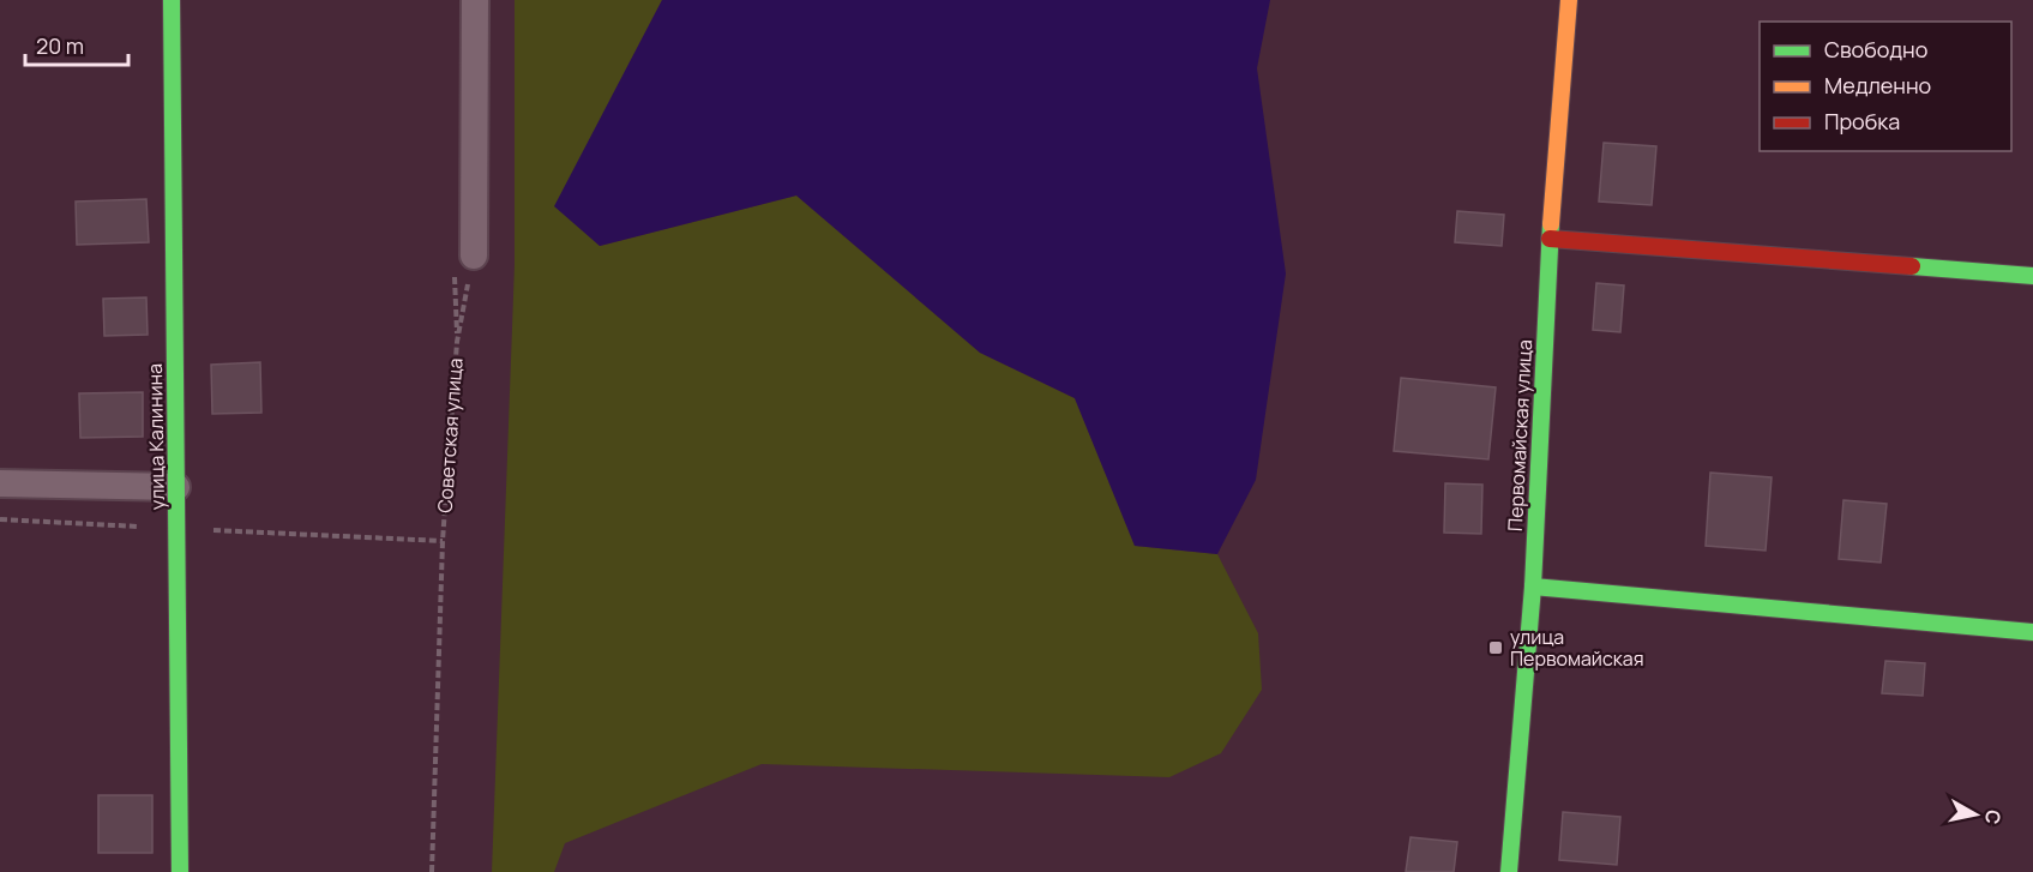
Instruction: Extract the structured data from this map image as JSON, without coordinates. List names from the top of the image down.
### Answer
{
  "streets": {
    "street": ["Первомайская улица", "улица Калинина"],
    "path": ["Советская улица"]
  },
  "places": {
    "transit": ["улица Первомайская"]
  },
  "legend": ["Свободно", "Медленно", "Пробка"],
  "scale_bar": "20 m",
  "north": "right"
}
